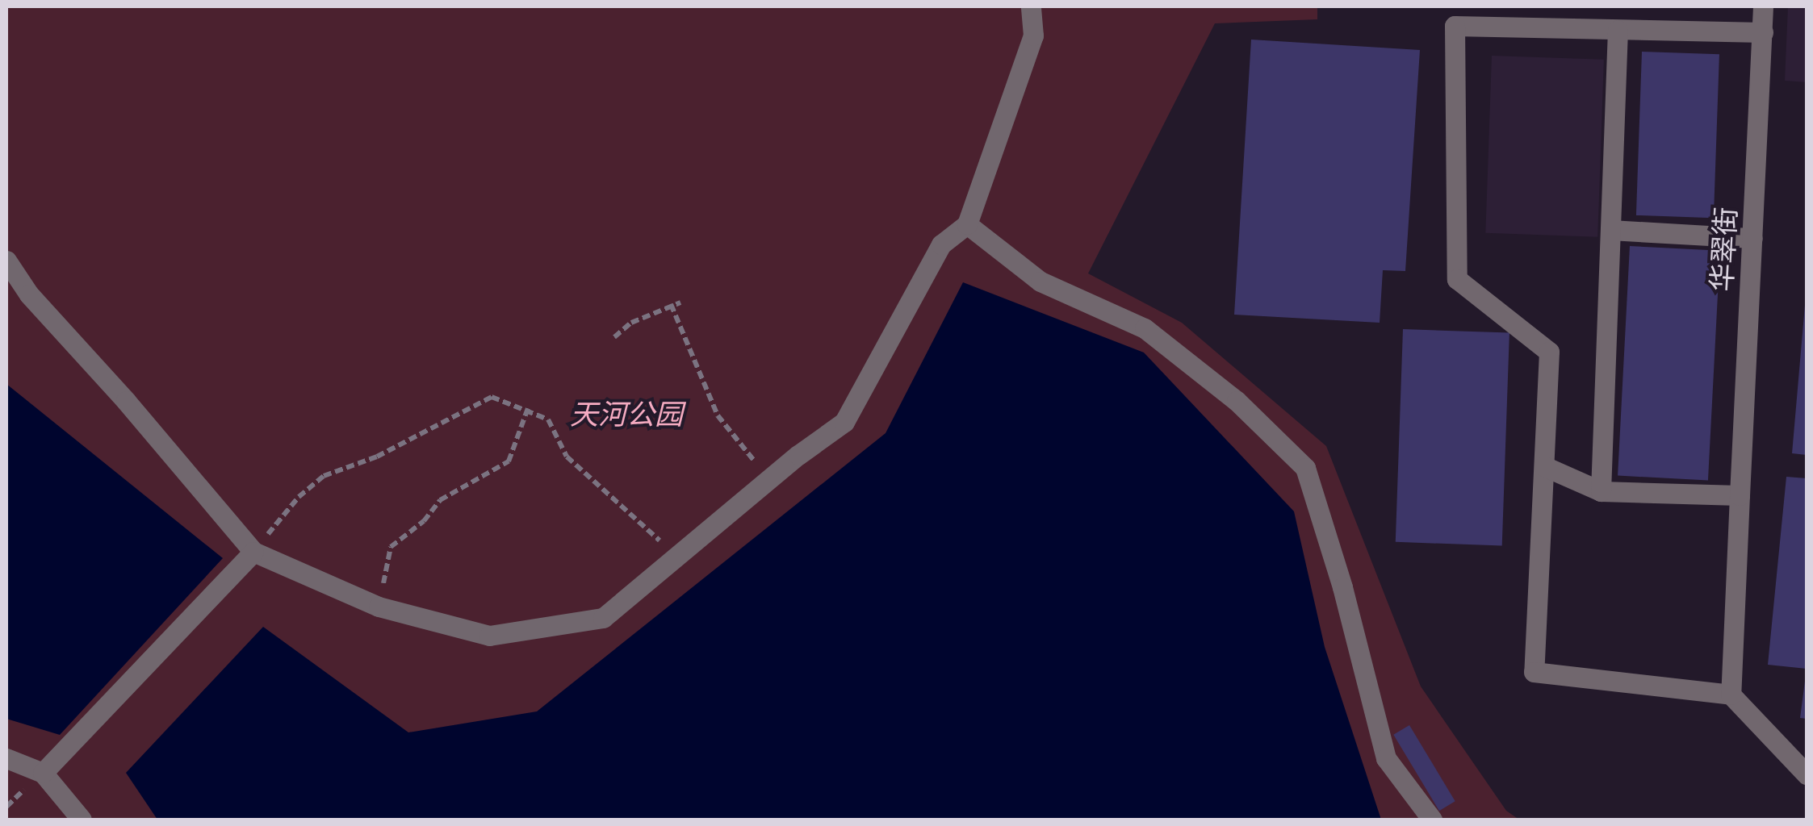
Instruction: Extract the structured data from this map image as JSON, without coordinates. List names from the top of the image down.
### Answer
{
  "streets": {
    "street": ["华翠街"]
  },
  "parks": ["天河公园"]
}
